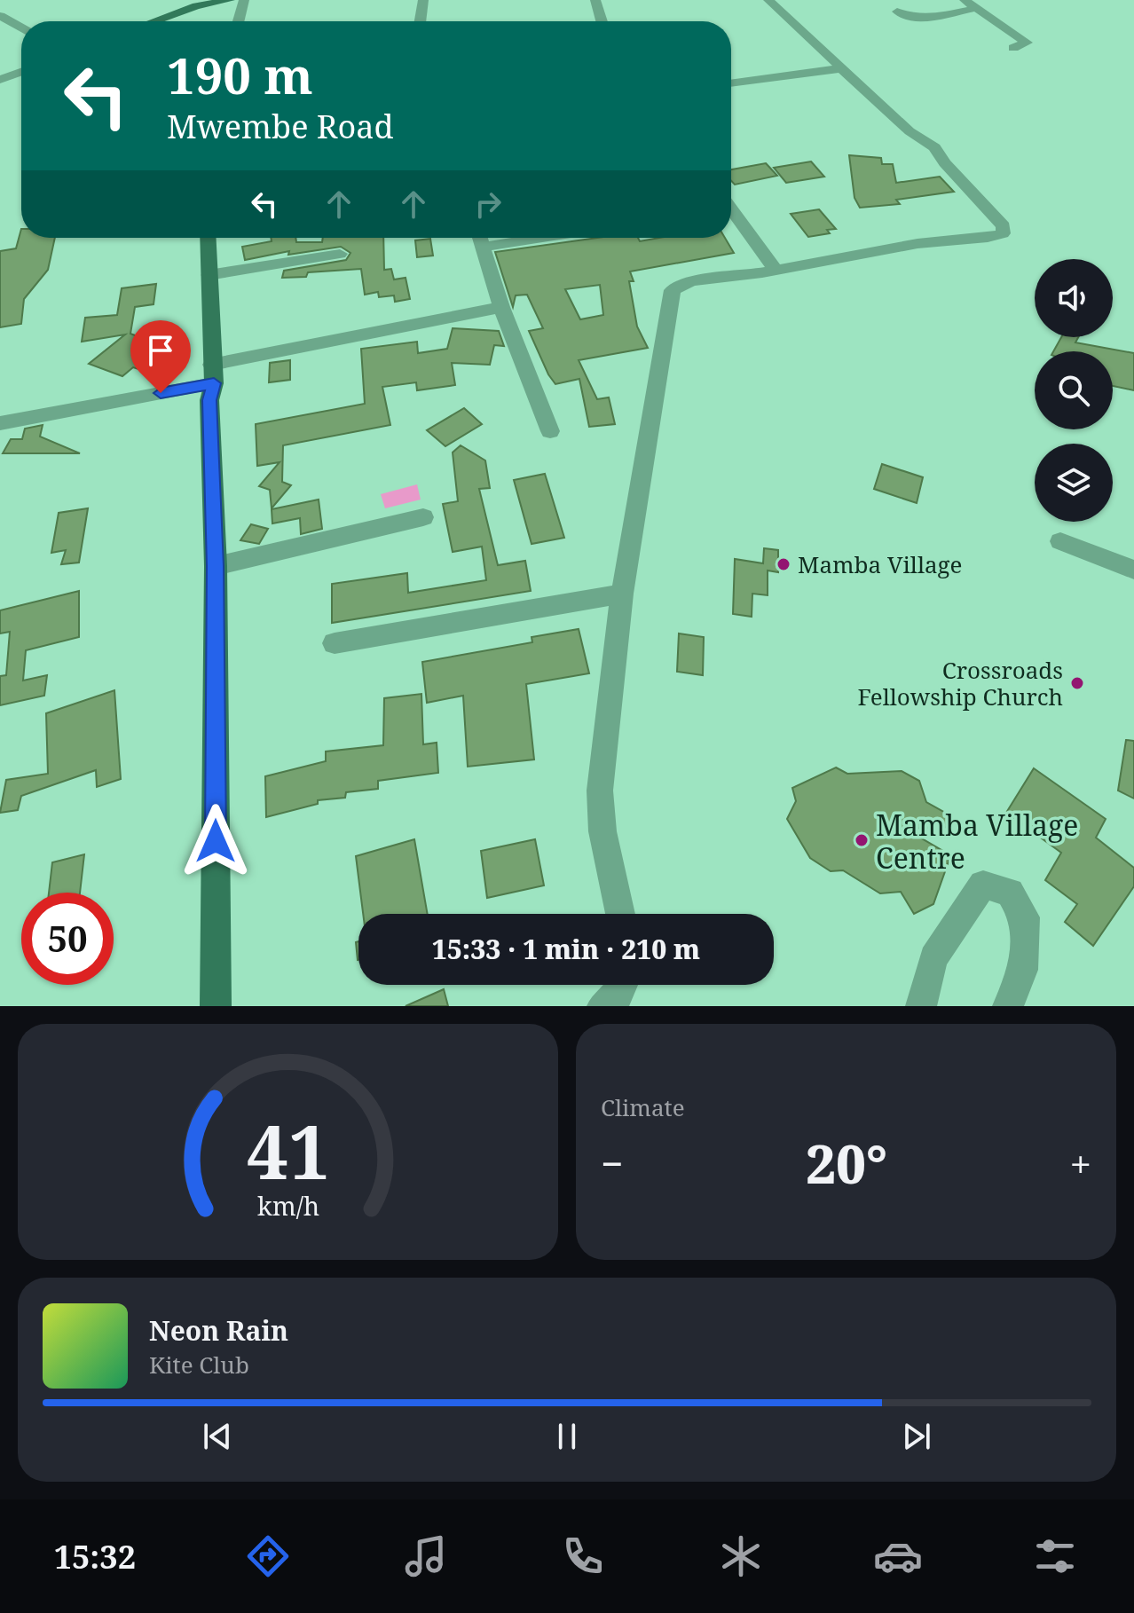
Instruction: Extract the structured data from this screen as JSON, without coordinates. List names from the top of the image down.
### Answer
{
  "places": ["Mamba Village", "Crossroads Fellowship Church", "Mamba Village Centre"],
  "page": {
    "turn": ["190 m", "Mwembe Road"],
    "limit": "50",
    "trip": "15:33 · 1 min · 210 m",
    "tile": "Climate",
    "heat": ["−", "20°", "+"],
    "song": ["Neon Rain", "Kite Club"],
    "tabs": "15:32",
    "gauge": ["41", "km/h"]
  }
}
